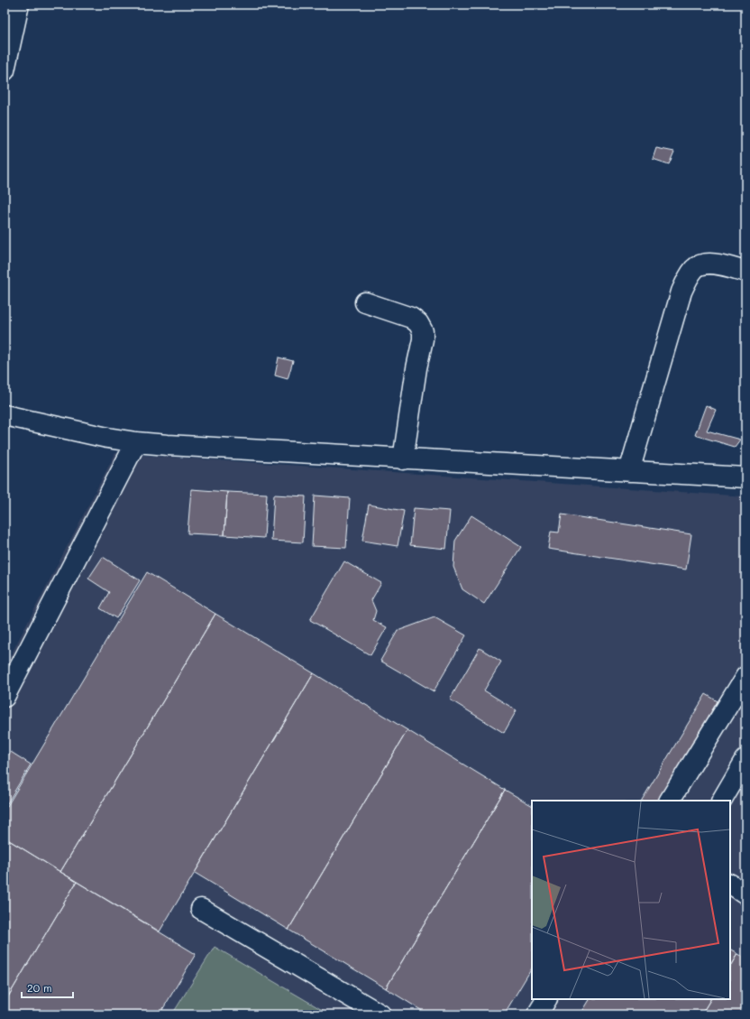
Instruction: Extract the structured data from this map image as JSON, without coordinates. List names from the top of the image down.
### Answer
{
  "scale_bar": "20 m"
}
